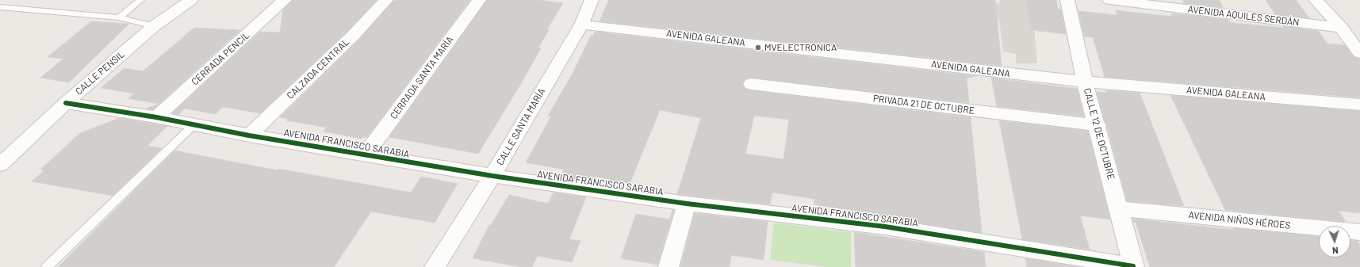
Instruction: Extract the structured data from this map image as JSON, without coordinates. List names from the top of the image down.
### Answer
{
  "streets": {
    "street": [
      "AVENIDA AQUILES SERDÁN",
      "AVENIDA GALEANA",
      "CERRADA PENCIL",
      "CALZADA CENTRAL",
      "CALLE PENSIL",
      "CERRADA SANTA MARÍA",
      "PRIVADA 21 DE OCTUBRE",
      "CALLE SANTA MARÍA",
      "CALLE 12 DE OCTUBRE",
      "AVENIDA FRANCISCO SARABIA",
      "AVENIDA NIÑOS HÉROES"
    ]
  },
  "crossings": [
    ["AVENIDA GALEANA", "CALLE SANTA MARÍA"],
    ["AVENIDA GALEANA", "CALLE 12 DE OCTUBRE"],
    ["CERRADA PENCIL", "AVENIDA FRANCISCO SARABIA"],
    ["CALZADA CENTRAL", "AVENIDA FRANCISCO SARABIA"],
    ["CALLE PENSIL", "AVENIDA FRANCISCO SARABIA"],
    ["CERRADA SANTA MARÍA", "AVENIDA FRANCISCO SARABIA"],
    ["PRIVADA 21 DE OCTUBRE", "CALLE 12 DE OCTUBRE"],
    ["CALLE SANTA MARÍA", "AVENIDA FRANCISCO SARABIA"],
    ["CALLE 12 DE OCTUBRE", "AVENIDA FRANCISCO SARABIA"],
    ["CALLE 12 DE OCTUBRE", "AVENIDA NIÑOS HÉROES"]
  ],
  "places": ["MVELECTRONICA"],
  "north": "bottom"
}
